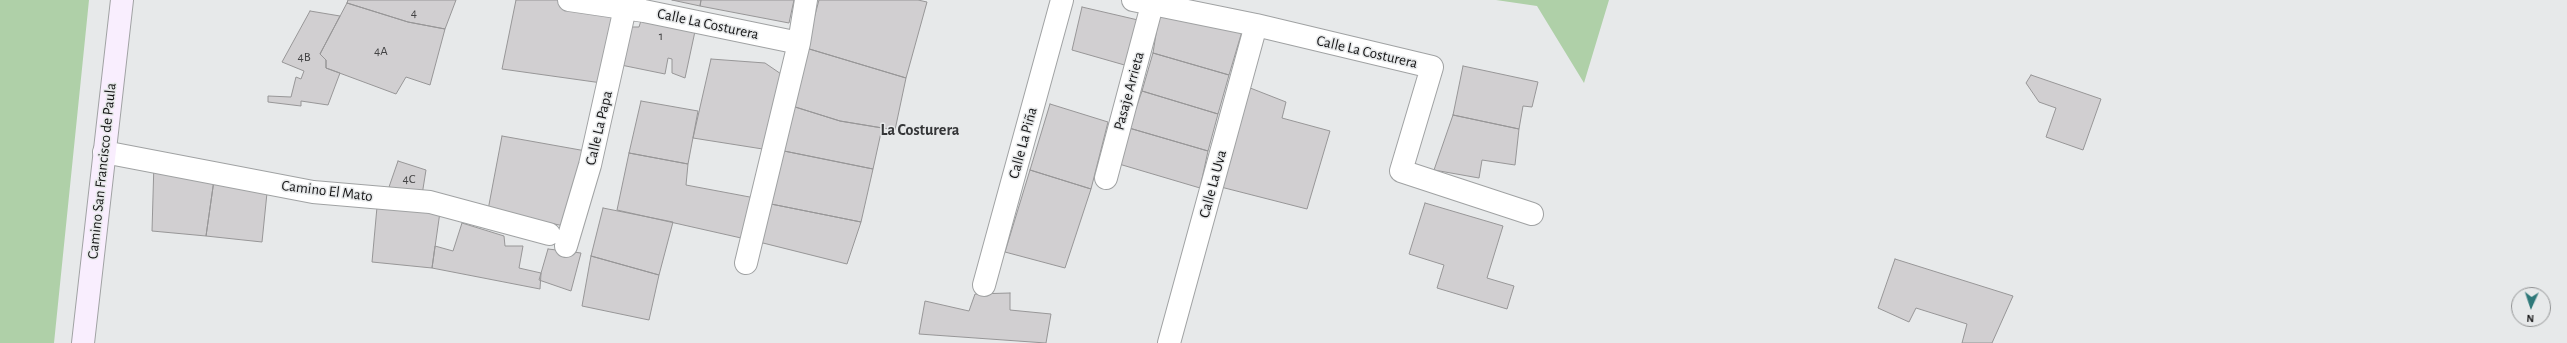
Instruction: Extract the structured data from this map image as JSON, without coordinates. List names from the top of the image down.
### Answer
{
  "streets": {
    "main road": ["Camino San Francisco de Paula"],
    "street": [
      "Calle La Costurera",
      "Pasaje Arrieta",
      "Calle La Papa",
      "Calle La Piña",
      "Calle La Uva",
      "Camino El Mato"
    ]
  },
  "crossings": [
    ["Calle La Costurera", "Pasaje Arrieta"],
    ["Calle La Costurera", "Calle La Papa"],
    ["Calle La Costurera", "Calle La Uva"],
    ["Calle La Papa", "Camino El Mato"],
    ["Camino San Francisco de Paula", "Camino El Mato"]
  ],
  "districts": ["La Costurera"],
  "house_numbers": [
    "4",
    "1",
    "4A",
    "4B",
    "4C"
  ],
  "north": "bottom"
}
